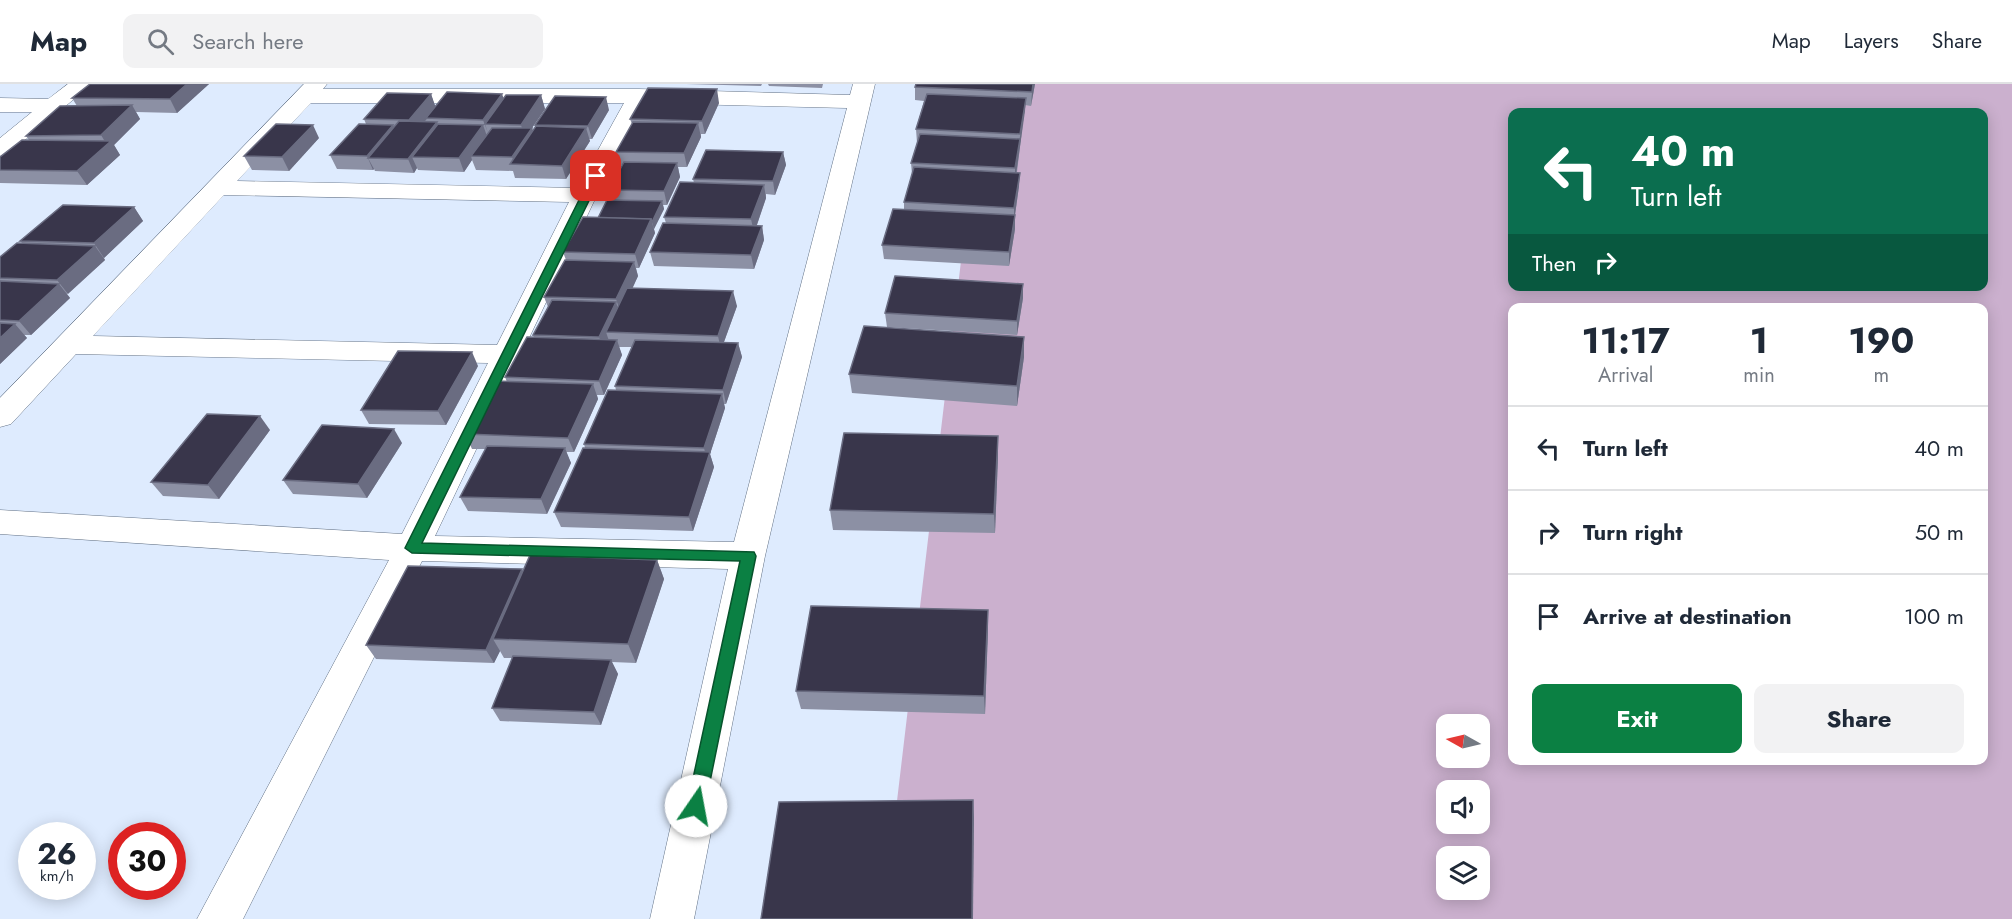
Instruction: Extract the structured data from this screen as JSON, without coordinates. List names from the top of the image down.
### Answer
{
  "north": "left",
  "page": {
    "header": "Map",
    "search": "Search here",
    "nav": ["Map", "Layers", "Share"],
    "turn": ["40 m", "Turn left"],
    "then": "Then",
    "eta": [
      "11:17",
      "Arrival",
      "1",
      "min",
      "190",
      "m"
    ],
    "list": [
      {
        "name": "Turn left",
        "value": "40 m"
      },
      {
        "name": "Turn right",
        "value": "50 m"
      },
      {
        "name": "Arrive at destination",
        "value": "100 m"
      }
    ],
    "buttons": ["Exit", "Share"],
    "speed": "26 km/h",
    "limit": "30"
  }
}
